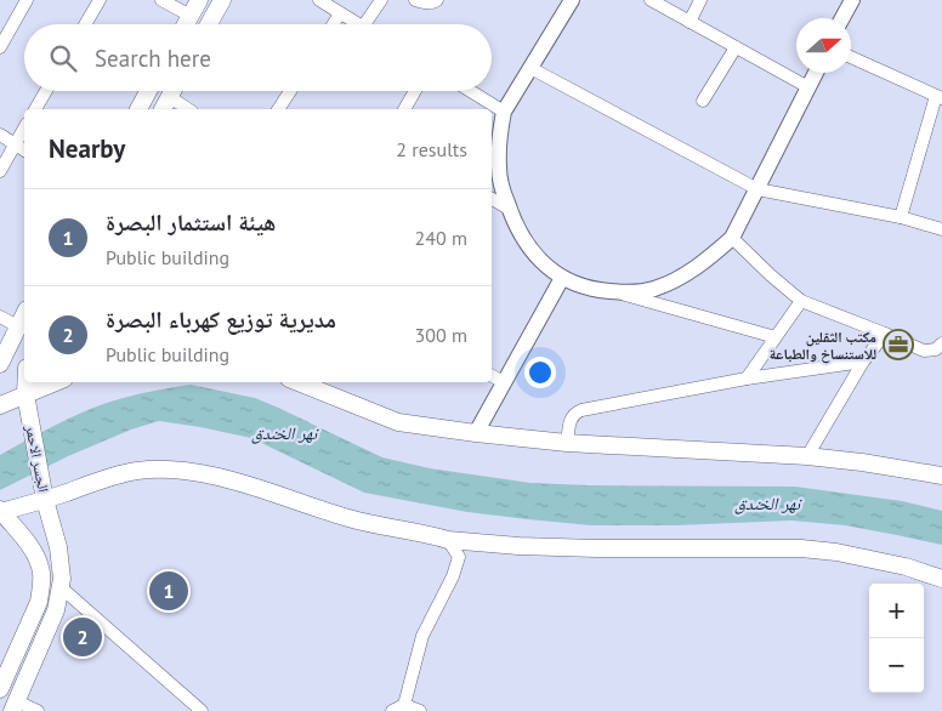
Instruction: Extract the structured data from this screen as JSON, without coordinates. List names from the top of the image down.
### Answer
{
  "streets": {
    "main road": ["الجسر الاحمر"]
  },
  "water": ["نهر الخندق"],
  "places": {
    "office": ["مكتب الثقلين للاستنساخ والطباعة"]
  },
  "north": "right",
  "page": {
    "search": "Search here",
    "heading": ["Nearby", "2 results"],
    "list": [
      {
        "mark": "1",
        "name": "هيئة استثمار البصرة",
        "note": "Public building",
        "value": "240 m"
      },
      {
        "mark": "2",
        "name": "مديرية توزيع كهرباء البصرة",
        "note": "Public building",
        "value": "300 m"
      }
    ],
    "pins": ["1", "2"],
    "map_buttons": ["+", "−"]
  }
}
